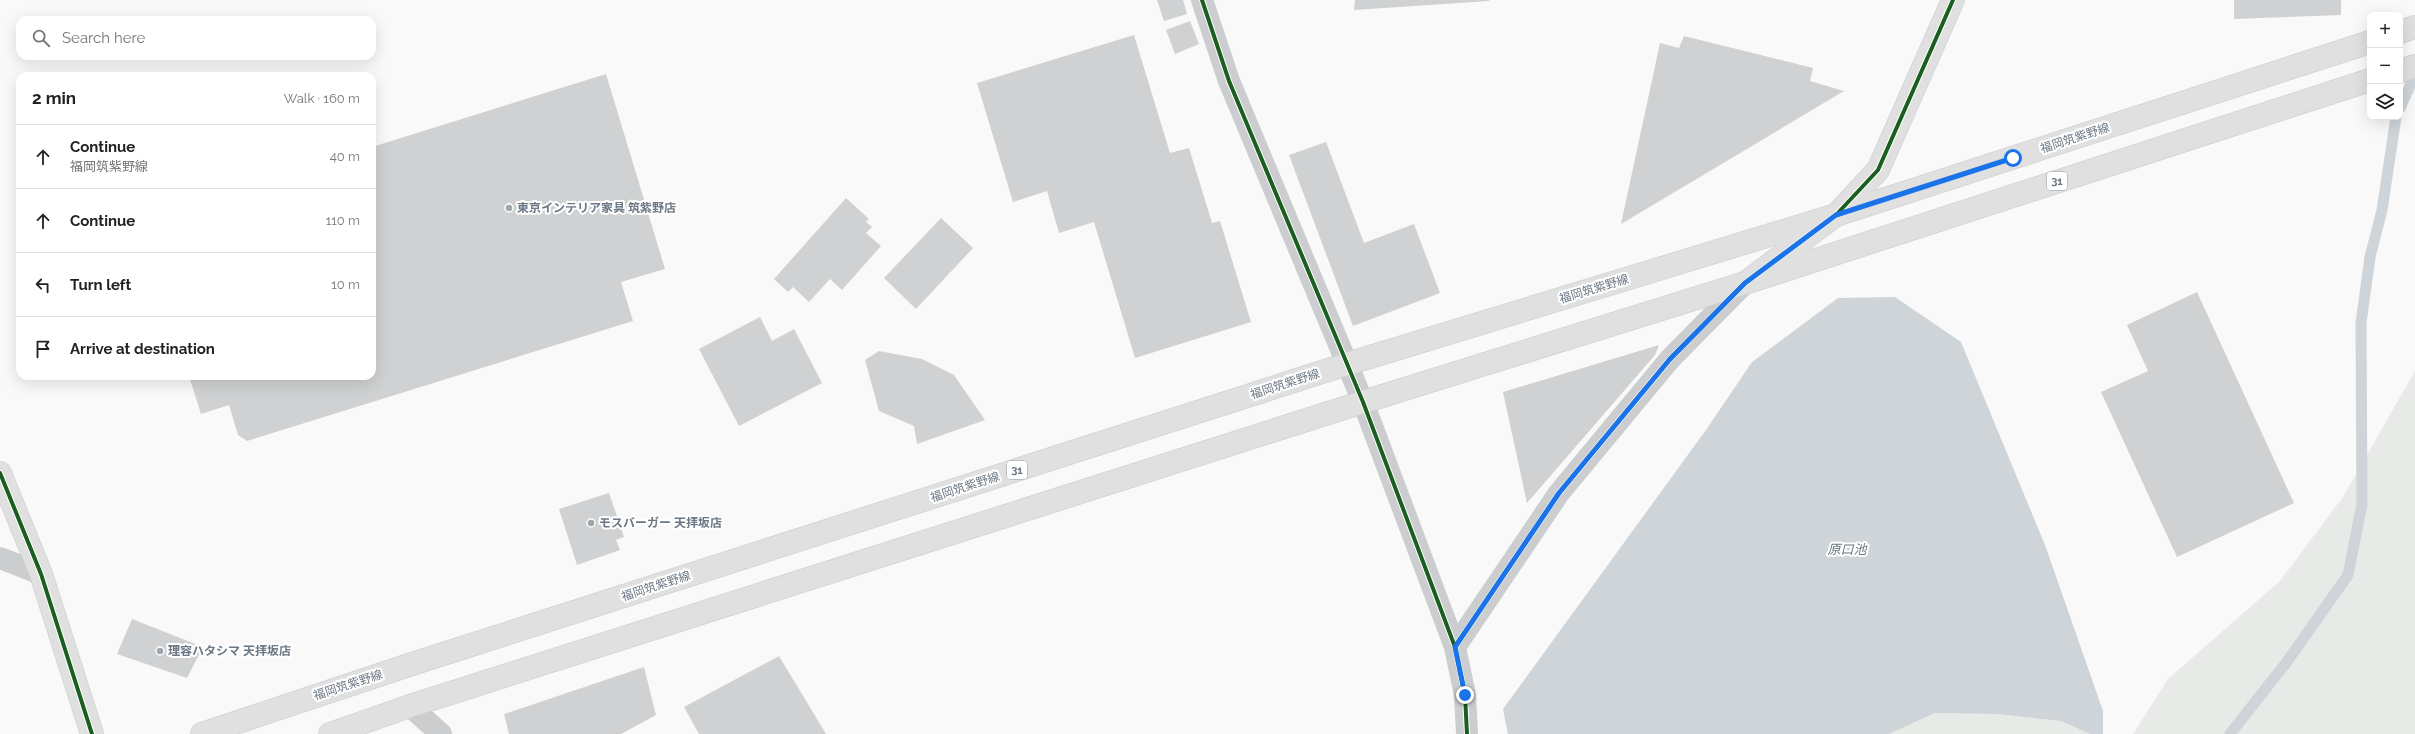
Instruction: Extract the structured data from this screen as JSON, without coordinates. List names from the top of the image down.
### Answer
{
  "streets": {
    "main road": ["福岡筑紫野線", "31"]
  },
  "water": ["原口池"],
  "places": ["東京インテリア家具 筑紫野店", "モスバーガー 天拝坂店", "理容ハタシマ 天拝坂店"],
  "page": {
    "map_buttons": ["+", "−"],
    "search": "Search here",
    "heading": ["2 min", "Walk · 160 m"],
    "list": [
      ["Continue", "福岡筑紫野線", "40 m"],
      ["Continue", "110 m"],
      ["Turn left", "10 m"],
      "Arrive at destination"
    ]
  }
}
